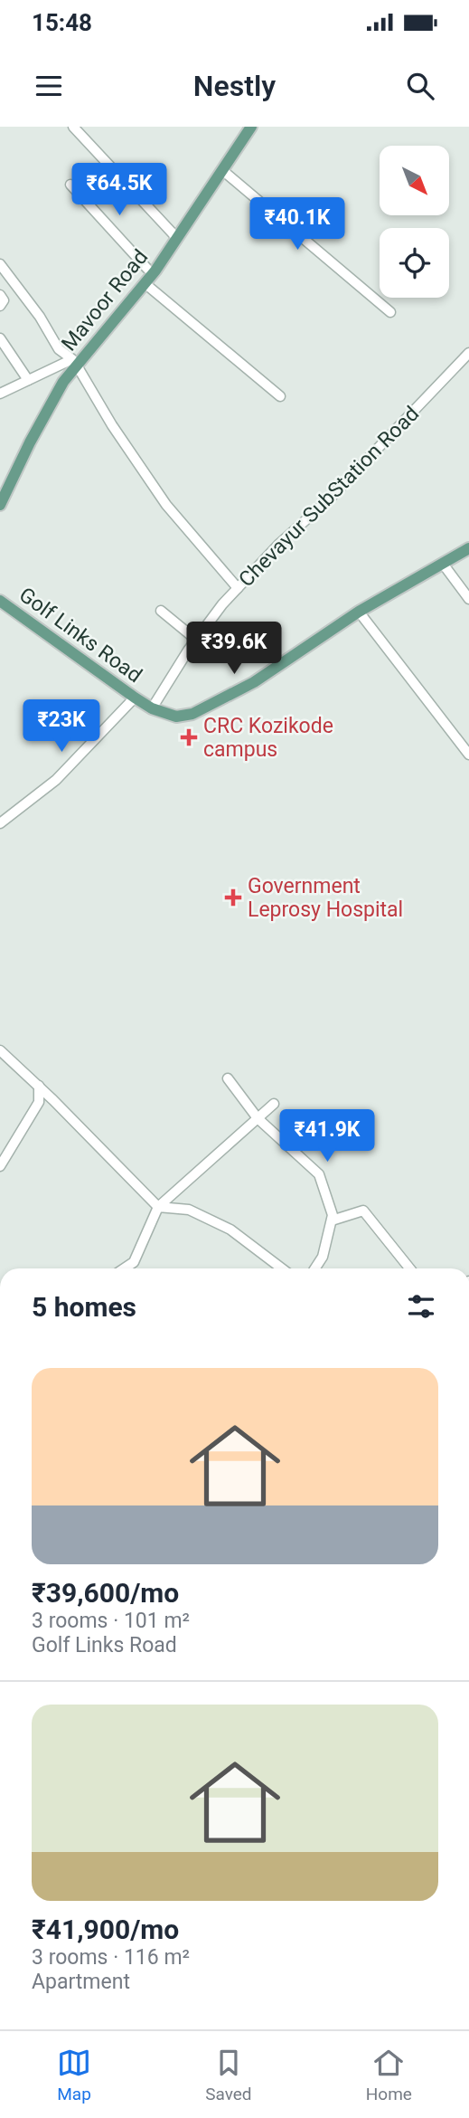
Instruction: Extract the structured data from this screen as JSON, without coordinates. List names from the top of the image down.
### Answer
{
  "streets": {
    "main road": ["Mavoor Road", "Golf Links Road"],
    "street": ["Chevayur SubStation Road"]
  },
  "crossings": [
    ["Chevayur SubStation Road", "Golf Links Road"]
  ],
  "places": {
    "health": ["CRC Kozikode campus", "Government Leprosy Hospital"]
  },
  "north": "bottom right",
  "page": {
    "status": "15:48",
    "header": "Nestly",
    "price": [
      "₹64.5K",
      "₹40.1K",
      "₹39.6K",
      "₹23K",
      "₹41.9K"
    ],
    "heading": "5 homes",
    "list": [
      {
        "name": "₹39,600/mo",
        "note": "3 rooms · 101 m² · Golf Links Road"
      },
      {
        "name": "₹41,900/mo",
        "note": "3 rooms · 116 m² · Apartment"
      }
    ],
    "tabs": ["Map", "Saved", "Home"]
  }
}
